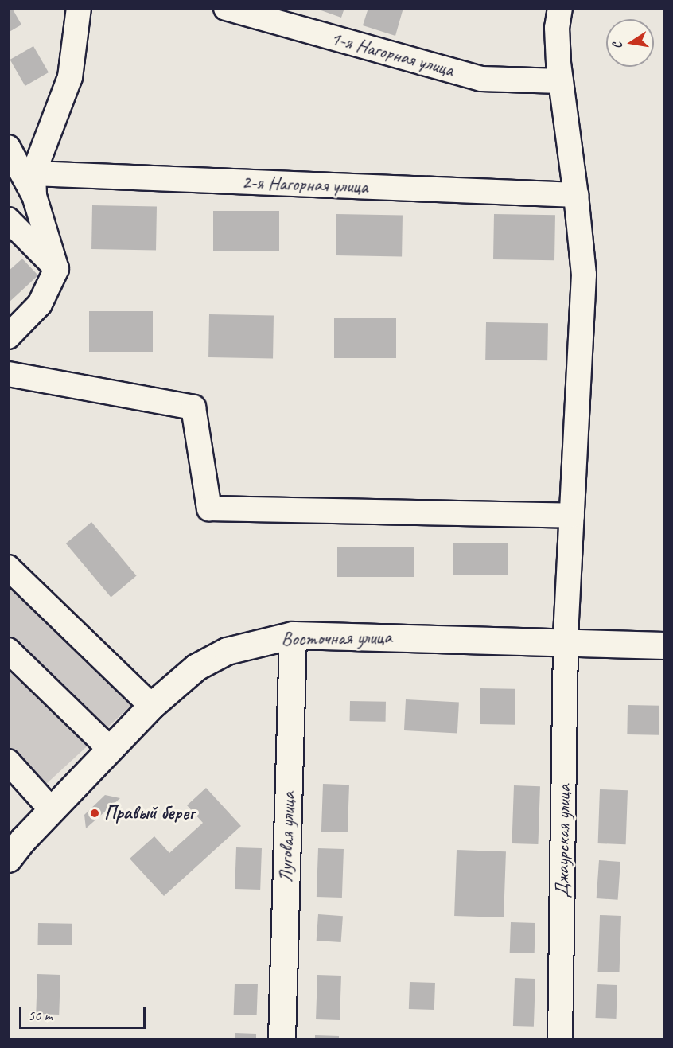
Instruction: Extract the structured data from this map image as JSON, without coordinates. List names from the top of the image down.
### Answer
{
  "streets": {
    "main road": ["Восточная улица", "Луговая улица"],
    "street": ["1-я Нагорная улица", "2-я Нагорная улица", "Джаурская улица"]
  },
  "crossings": [
    ["1-я Нагорная улица", "Джаурская улица"],
    ["2-я Нагорная улица", "Джаурская улица"],
    ["Восточная улица", "Луговая улица"],
    ["Восточная улица", "Джаурская улица"]
  ],
  "places": ["Правый берег"],
  "scale_bar": "50 m",
  "north": "left"
}
